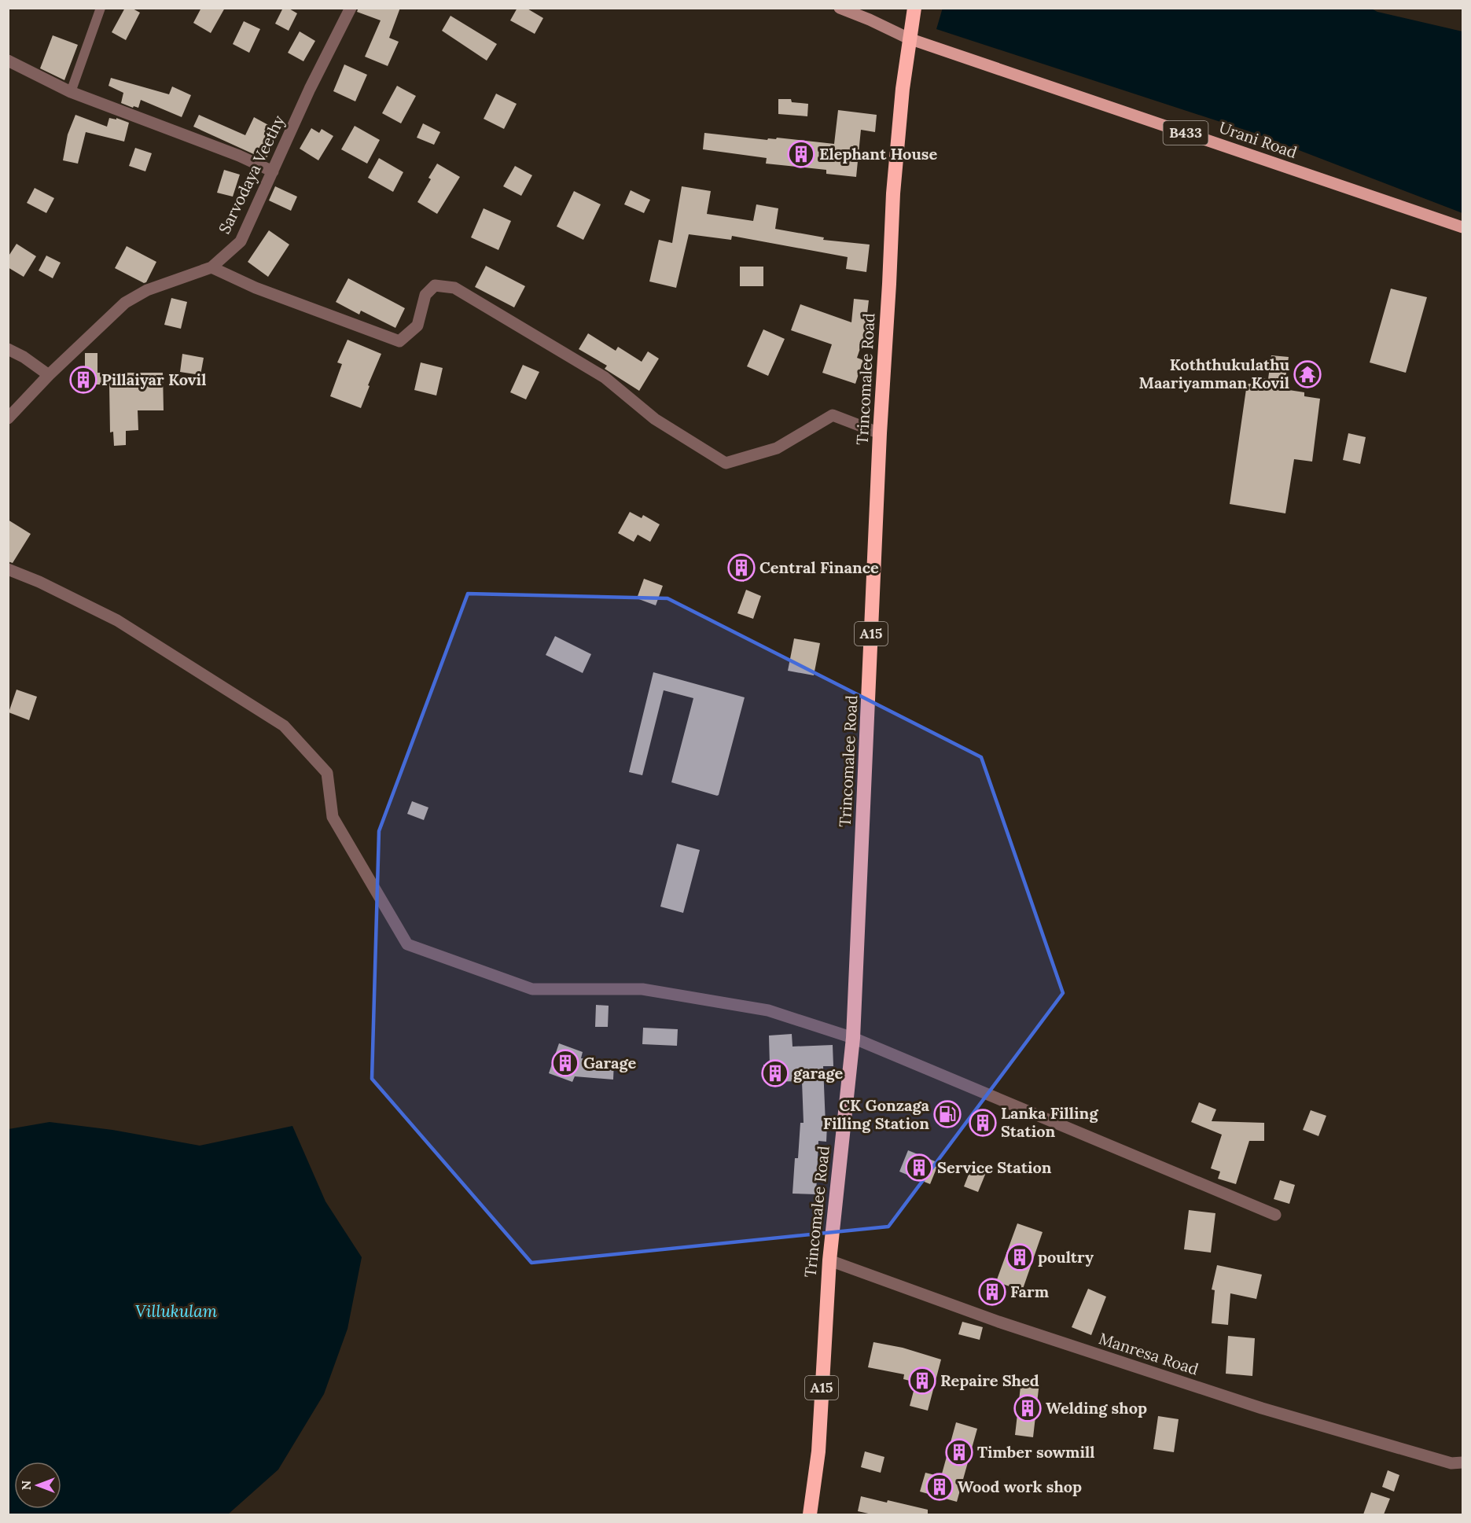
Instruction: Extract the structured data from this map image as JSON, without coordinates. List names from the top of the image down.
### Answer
{
  "streets": {
    "highway": ["Trincomalee Road", "A15"],
    "main road": ["B433", "Urani Road"],
    "street": ["Sarvodaya Veethy", "Manresa Road"]
  },
  "crossings": [
    ["Urani Road", "Trincomalee Road"],
    ["Trincomalee Road", "Manresa Road"]
  ],
  "water": ["Villukulam"],
  "places": {
    "building": [
      "Elephant House",
      "Pillaiyar Kovil",
      "Central Finance",
      "Garage",
      "garage",
      "Lanka Filling Station",
      "Service Station",
      "poultry",
      "Farm",
      "Repaire Shed",
      "Welding shop",
      "Timber sowmill",
      "Wood work shop"
    ],
    "temple": ["Koththukulathu Maariyamman Kovil"],
    "fuel station": ["CK Gonzaga Filling Station"]
  },
  "north": "left"
}
